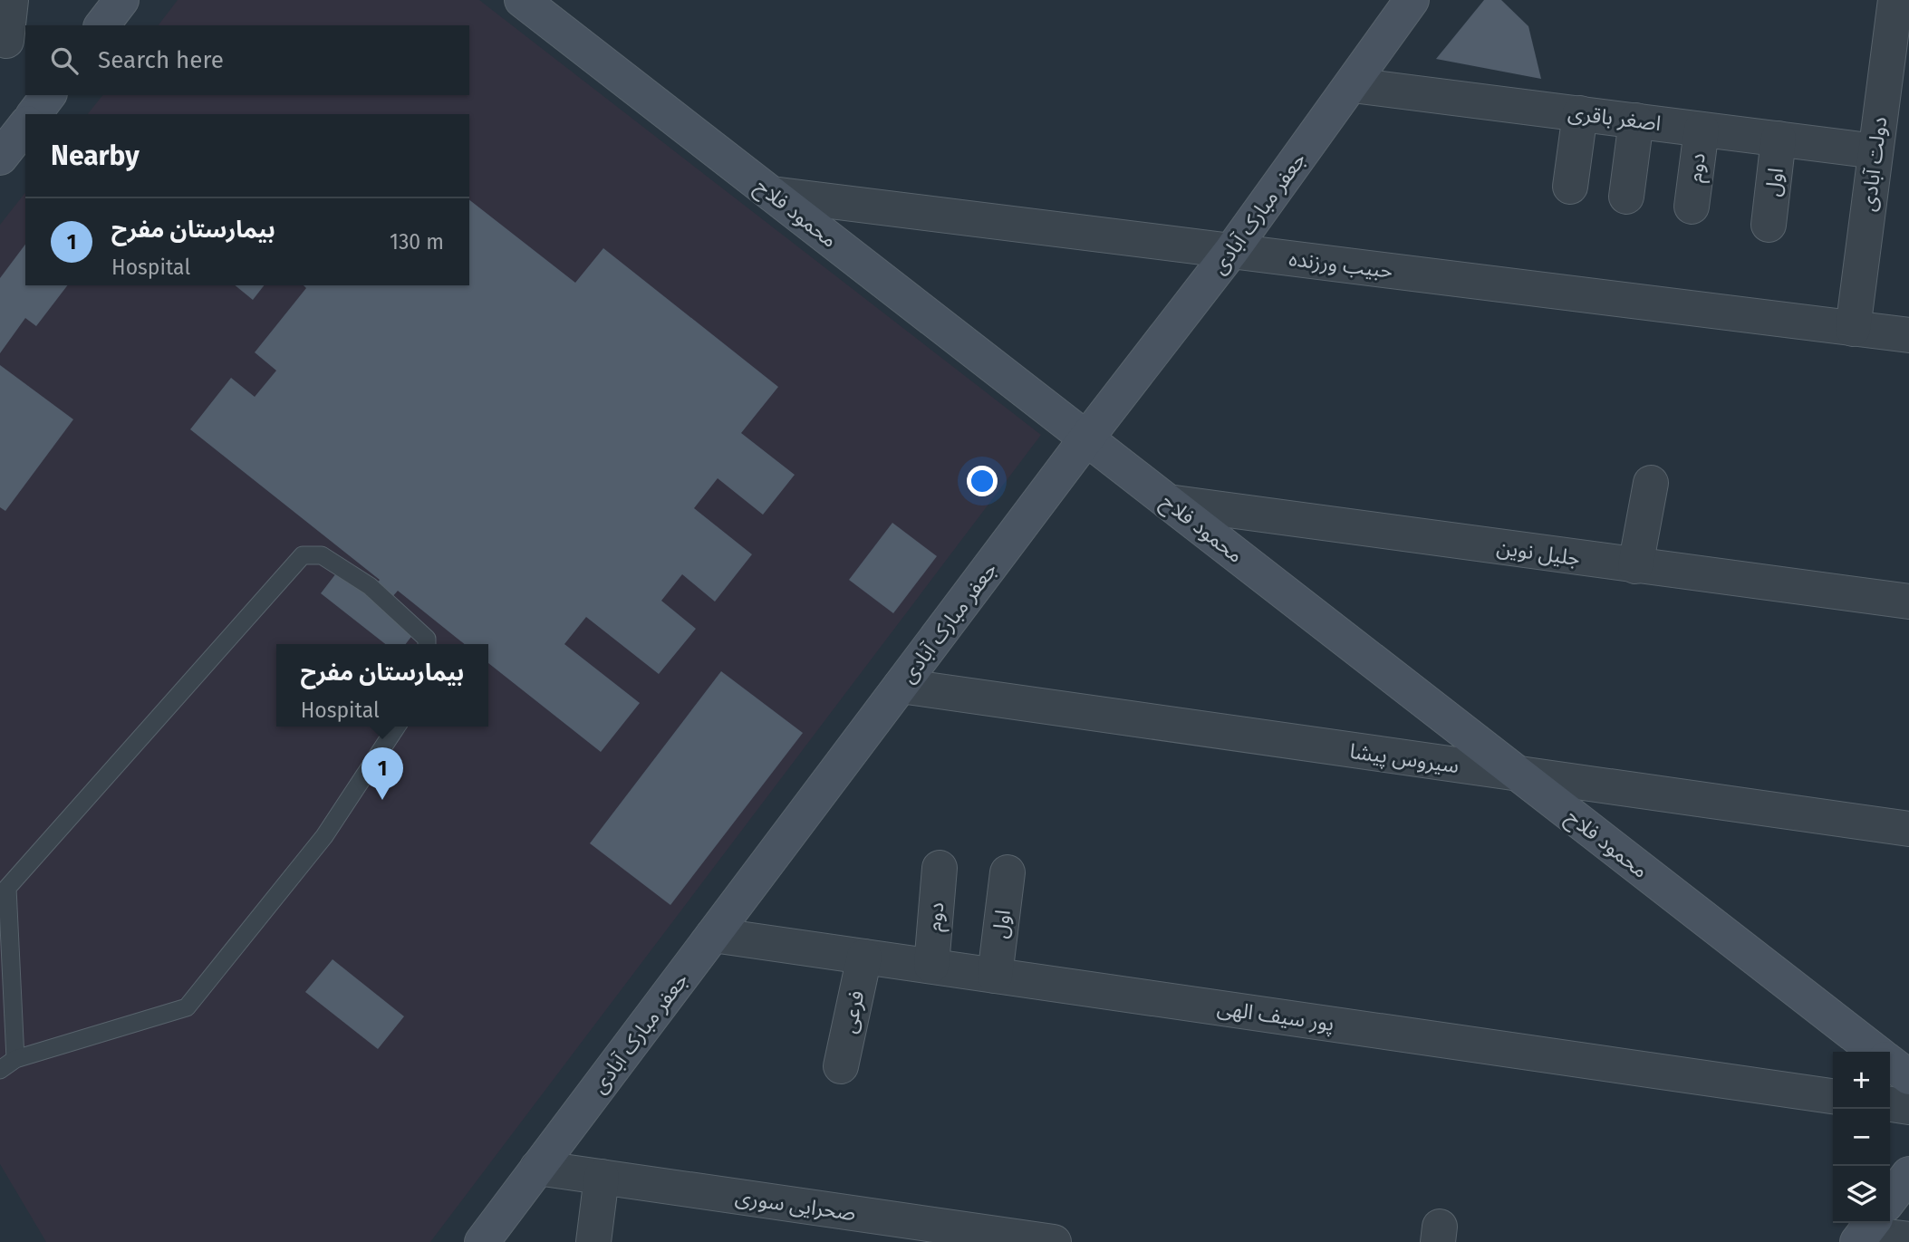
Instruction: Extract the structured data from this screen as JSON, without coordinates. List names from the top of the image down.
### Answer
{
  "streets": {
    "street": [
      "اصغر باقری",
      "دولت آبادی",
      "دوم",
      "اول",
      "محمود فلاح",
      "جعفر مبارک آبادی",
      "حبیب ورزنده",
      "جلیل نوین",
      "سیروس پیشا",
      "فرعی",
      "پور سیف الهی",
      "صحرایی سوری"
    ]
  },
  "crossings": [
    ["اصغر باقری", "دولت آبادی"],
    ["اصغر باقری", "دوم"],
    ["اصغر باقری", "اول"],
    ["اصغر باقری", "جعفر مبارک آبادی"],
    ["دولت آبادی", "حبیب ورزنده"],
    ["دوم", "پور سیف الهی"],
    ["اول", "پور سیف الهی"],
    ["محمود فلاح", "جعفر مبارک آبادی"],
    ["محمود فلاح", "حبیب ورزنده"],
    ["محمود فلاح", "جلیل نوین"],
    ["محمود فلاح", "سیروس پیشا"],
    ["جعفر مبارک آبادی", "حبیب ورزنده"],
    ["جعفر مبارک آبادی", "سیروس پیشا"],
    ["جعفر مبارک آبادی", "پور سیف الهی"],
    ["جعفر مبارک آبادی", "صحرایی سوری"],
    ["فرعی", "پور سیف الهی"]
  ],
  "page": {
    "search": "Search here",
    "heading": "Nearby",
    "list": [
      {
        "mark": "1",
        "name": "بیمارستان مفرح",
        "note": "Hospital",
        "value": "130 m"
      }
    ],
    "popup": ["بیمارستان مفرح", "Hospital"],
    "pins": "1",
    "map_buttons": ["+", "−"]
  }
}
